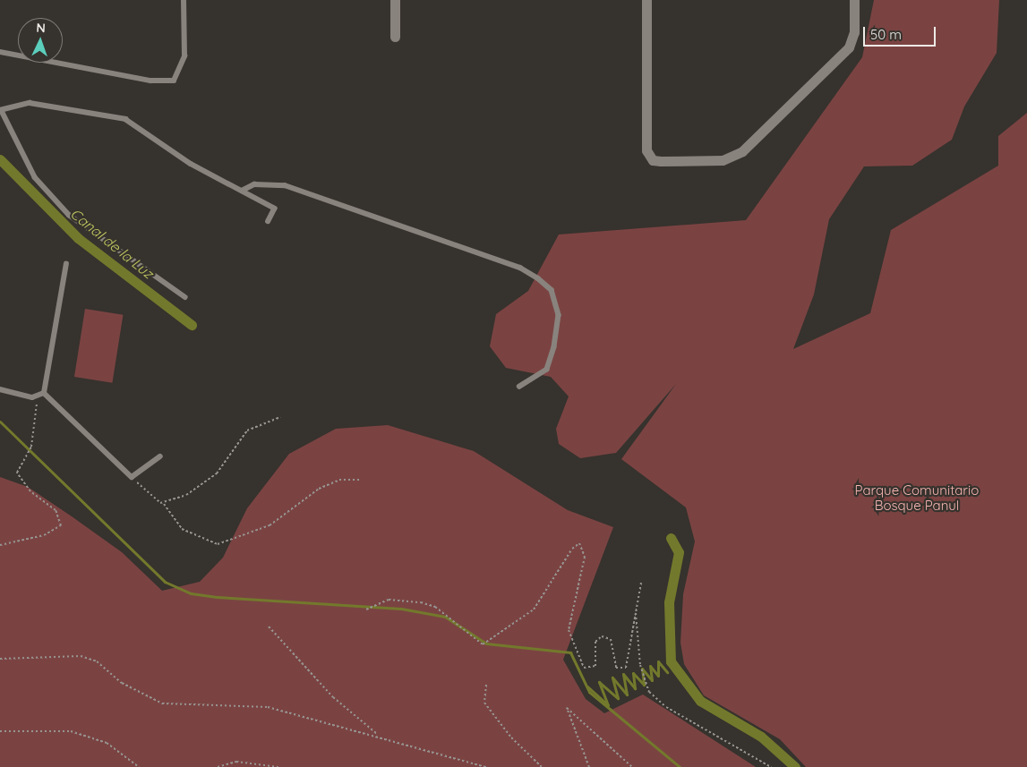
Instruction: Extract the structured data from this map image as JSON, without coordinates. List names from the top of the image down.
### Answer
{
  "water": ["Canal de la Luz"],
  "parks": ["Parque Comunitario Bosque Panul"],
  "scale_bar": "50 m",
  "north": "top"
}
